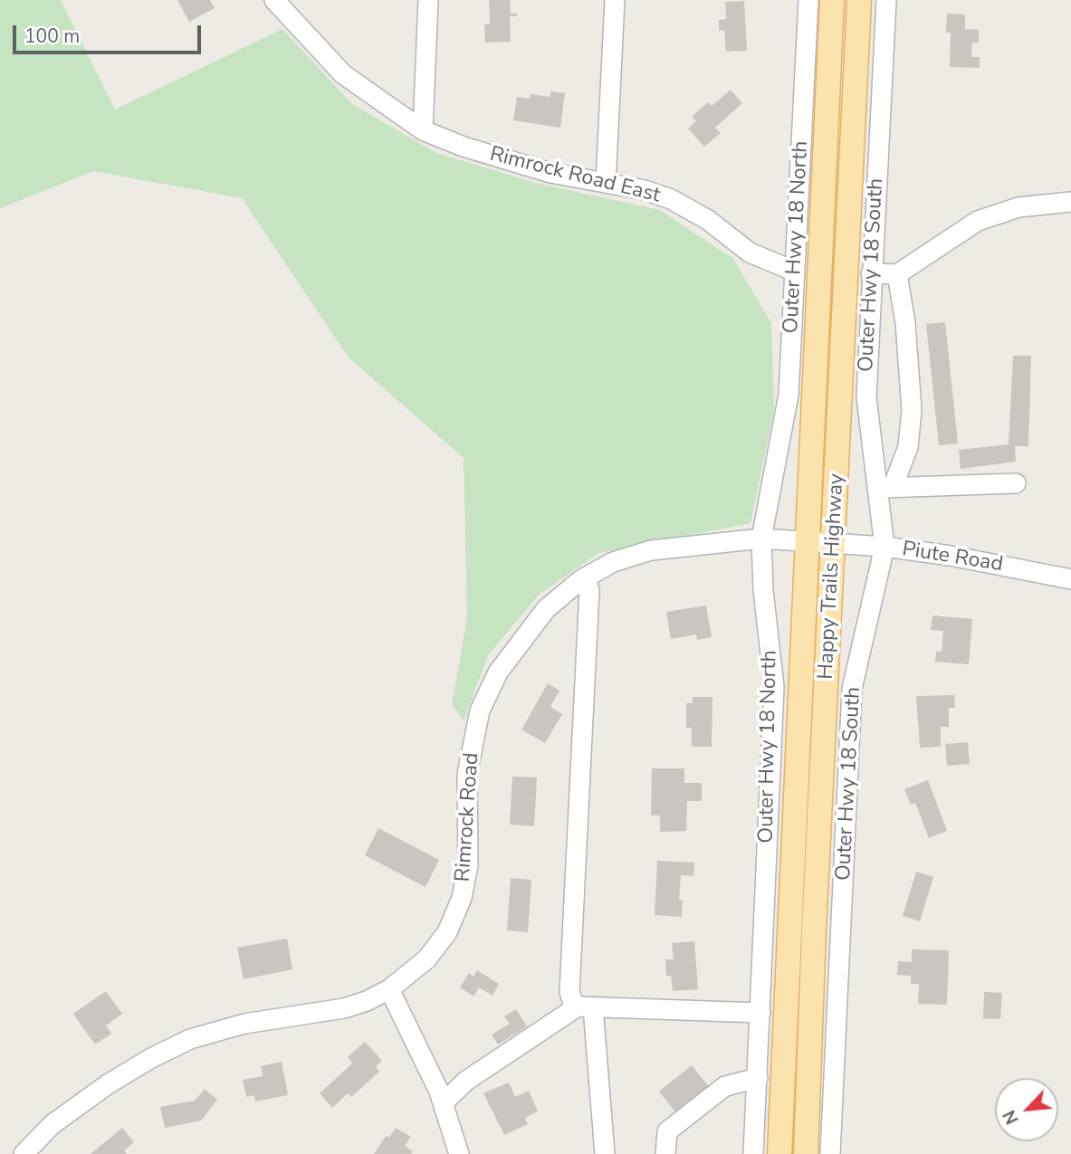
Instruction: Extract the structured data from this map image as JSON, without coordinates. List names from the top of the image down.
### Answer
{
  "streets": {
    "main road": ["Happy Trails Highway"],
    "street": [
      "Rimrock Road East",
      "Outer Hwy 18 North",
      "Outer Hwy 18 South",
      "Piute Road",
      "Rimrock Road"
    ]
  },
  "crossings": [
    ["Rimrock Road East", "Outer Hwy 18 North"],
    ["Outer Hwy 18 North", "Rimrock Road"],
    ["Outer Hwy 18 South", "Piute Road"],
    ["Piute Road", "Happy Trails Highway"],
    ["Piute Road", "Rimrock Road"],
    ["Happy Trails Highway", "Rimrock Road"]
  ],
  "scale_bar": "100 m",
  "north": "bottom left"
}
